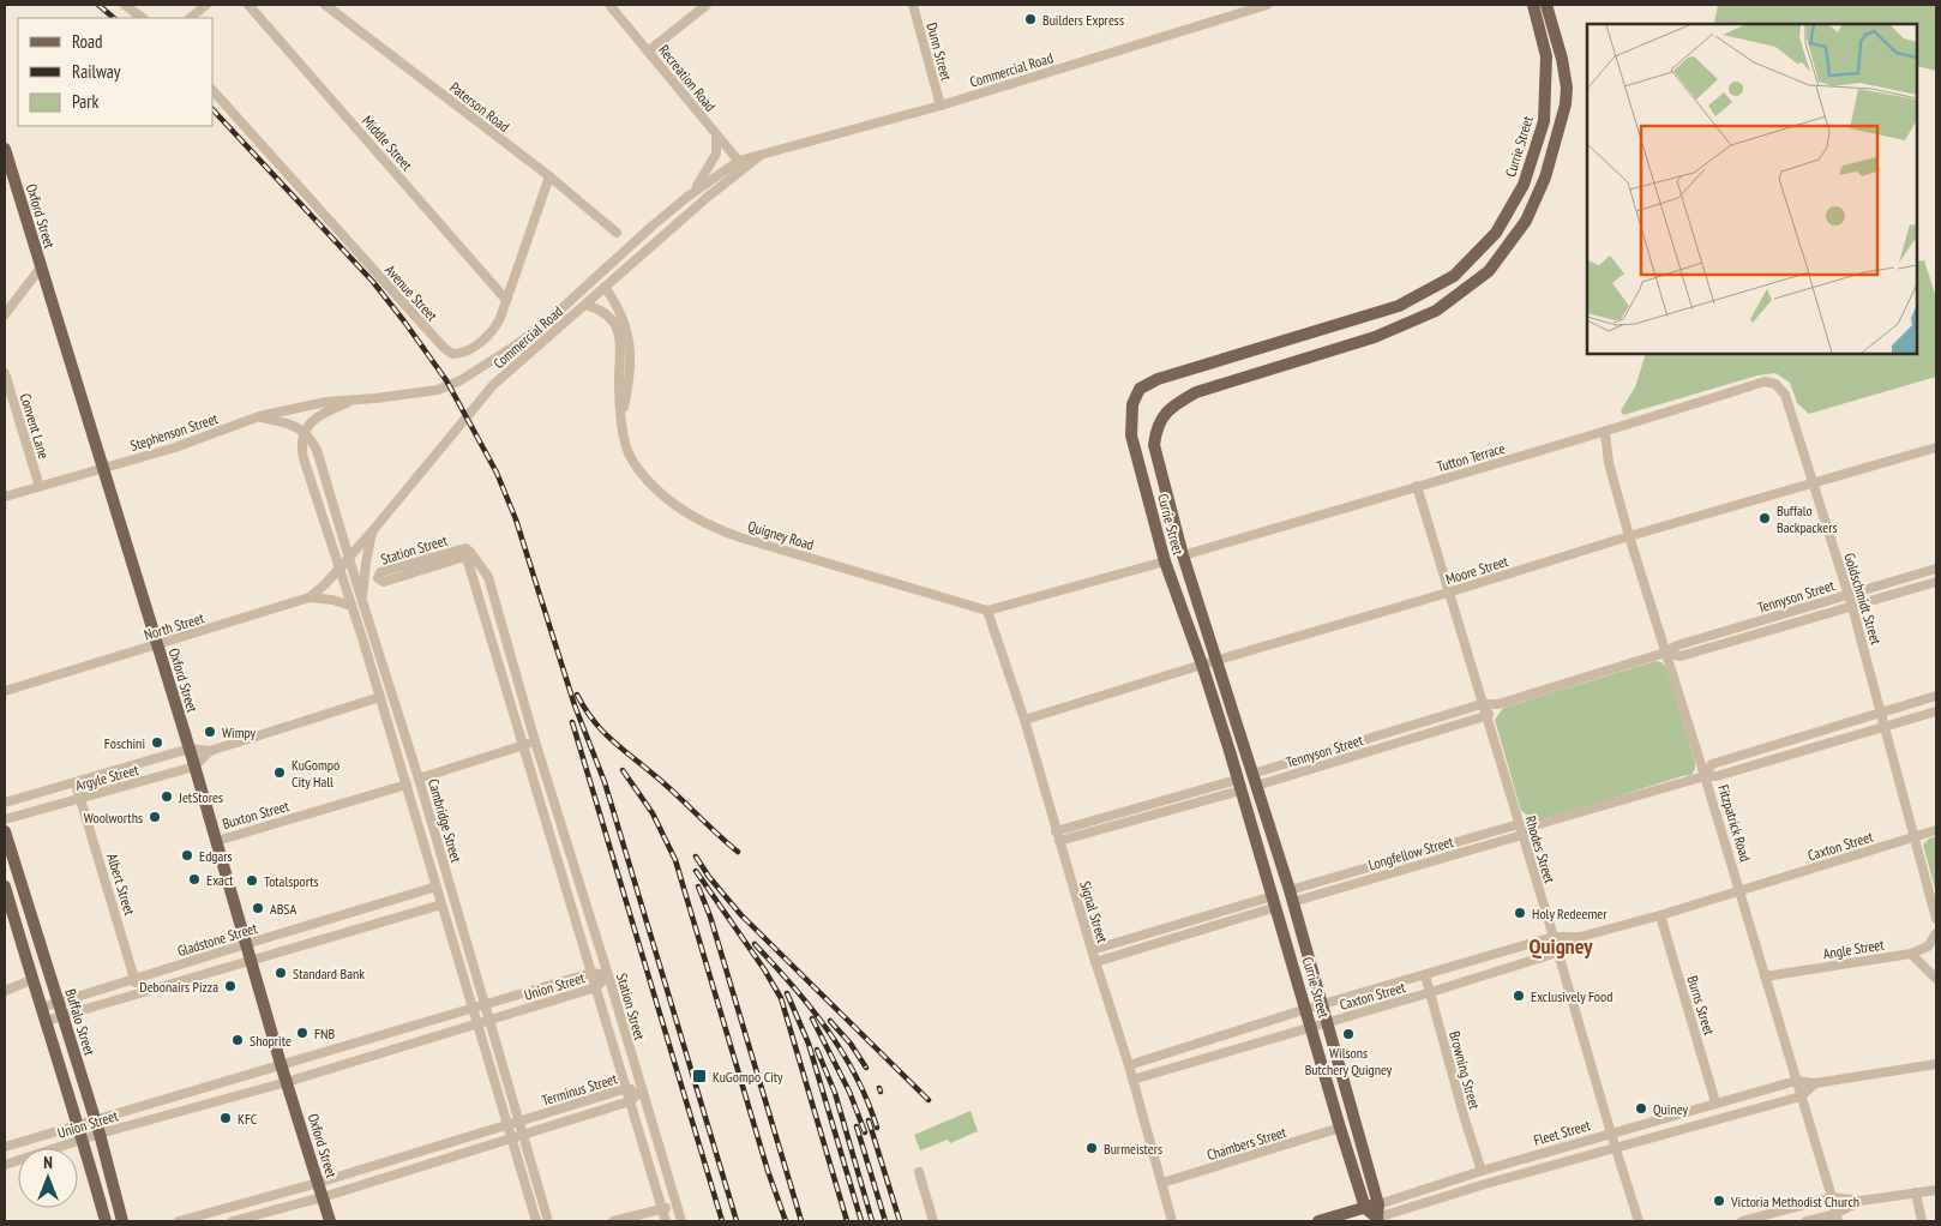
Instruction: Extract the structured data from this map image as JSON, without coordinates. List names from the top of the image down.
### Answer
{
  "streets": {
    "main road": [
      "Currie Street",
      "Oxford Street",
      "Buffalo Street",
      "Fleet Street"
    ],
    "street": [
      "Dunn Street",
      "Commercial Road",
      "Recreation Road",
      "Paterson Road",
      "Middle Street",
      "Avenue Street",
      "Convent Lane",
      "Stephenson Street",
      "Tutton Terrace",
      "Quigney Road",
      "Station Street",
      "Moore Street",
      "Tennyson Street",
      "Goldschmidt Street",
      "North Street",
      "Argyle Street",
      "Buxton Street",
      "Cambridge Street",
      "Fitzpatrick Road",
      "Caxton Street",
      "Rhodes Street",
      "Longfellow Street",
      "Albert Street",
      "Signal Street",
      "Gladstone Street",
      "Angle Street",
      "Union Street",
      "Burns Street",
      "Browning Street",
      "Terminus Street",
      "Chambers Street"
    ]
  },
  "crossings": [
    ["Dunn Street", "Commercial Road"],
    ["Commercial Road", "Recreation Road"],
    ["Commercial Road", "Stephenson Street"],
    ["Commercial Road", "Quigney Road"],
    ["Commercial Road", "North Street"],
    ["Commercial Road", "Cambridge Street"],
    ["Paterson Road", "Avenue Street"],
    ["Middle Street", "Avenue Street"],
    ["Currie Street", "Tutton Terrace"],
    ["Currie Street", "Moore Street"],
    ["Currie Street", "Tennyson Street"],
    ["Currie Street", "Caxton Street"],
    ["Currie Street", "Longfellow Street"],
    ["Currie Street", "Fleet Street"],
    ["Currie Street", "Chambers Street"],
    ["Oxford Street", "Stephenson Street"],
    ["Oxford Street", "North Street"],
    ["Oxford Street", "Argyle Street"],
    ["Oxford Street", "Buxton Street"],
    ["Oxford Street", "Gladstone Street"],
    ["Oxford Street", "Union Street"],
    ["Oxford Street", "Terminus Street"],
    ["Convent Lane", "Stephenson Street"],
    ["Tutton Terrace", "Goldschmidt Street"],
    ["Tutton Terrace", "Fitzpatrick Road"],
    ["Tutton Terrace", "Rhodes Street"],
    ["Quigney Road", "Signal Street"],
    ["Station Street", "Union Street"],
    ["Station Street", "Terminus Street"],
    ["Moore Street", "Goldschmidt Street"],
    ["Moore Street", "Fitzpatrick Road"],
    ["Moore Street", "Rhodes Street"],
    ["Moore Street", "Signal Street"],
    ["Tennyson Street", "Goldschmidt Street"],
    ["Tennyson Street", "Fitzpatrick Road"],
    ["Tennyson Street", "Rhodes Street"],
    ["Goldschmidt Street", "Caxton Street"],
    ["Goldschmidt Street", "Longfellow Street"],
    ["North Street", "Cambridge Street"],
    ["Argyle Street", "Cambridge Street"],
    ["Argyle Street", "Albert Street"],
    ["Buxton Street", "Cambridge Street"],
    ["Cambridge Street", "Gladstone Street"],
    ["Cambridge Street", "Union Street"],
    ["Cambridge Street", "Terminus Street"],
    ["Fitzpatrick Road", "Caxton Street"],
    ["Fitzpatrick Road", "Longfellow Street"],
    ["Fitzpatrick Road", "Angle Street"],
    ["Fitzpatrick Road", "Fleet Street"],
    ["Caxton Street", "Rhodes Street"],
    ["Caxton Street", "Signal Street"],
    ["Caxton Street", "Burns Street"],
    ["Caxton Street", "Browning Street"],
    ["Rhodes Street", "Longfellow Street"],
    ["Rhodes Street", "Fleet Street"],
    ["Albert Street", "Gladstone Street"],
    ["Signal Street", "Chambers Street"],
    ["Gladstone Street", "Buffalo Street"],
    ["Union Street", "Buffalo Street"],
    ["Burns Street", "Fleet Street"],
    ["Browning Street", "Fleet Street"]
  ],
  "districts": ["Quigney"],
  "places": {
    "other": [
      "Builders Express",
      "Buffalo Backpackers",
      "Wimpy",
      "Foschini",
      "KuGompo City Hall",
      "JetStores",
      "Woolworths",
      "Edgars",
      "Exact",
      "Totalsports",
      "ABSA",
      "Holy Redeemer",
      "Standard Bank",
      "Debonairs Pizza",
      "Exclusively Food",
      "FNB",
      "Wilsons Butchery Quigney",
      "Shoprite",
      "Quiney",
      "KFC",
      "Burmeisters",
      "Victoria Methodist Church"
    ],
    "transit": ["KuGompo City"]
  },
  "legend": ["Road", "Railway", "Park"],
  "north": "top"
}
